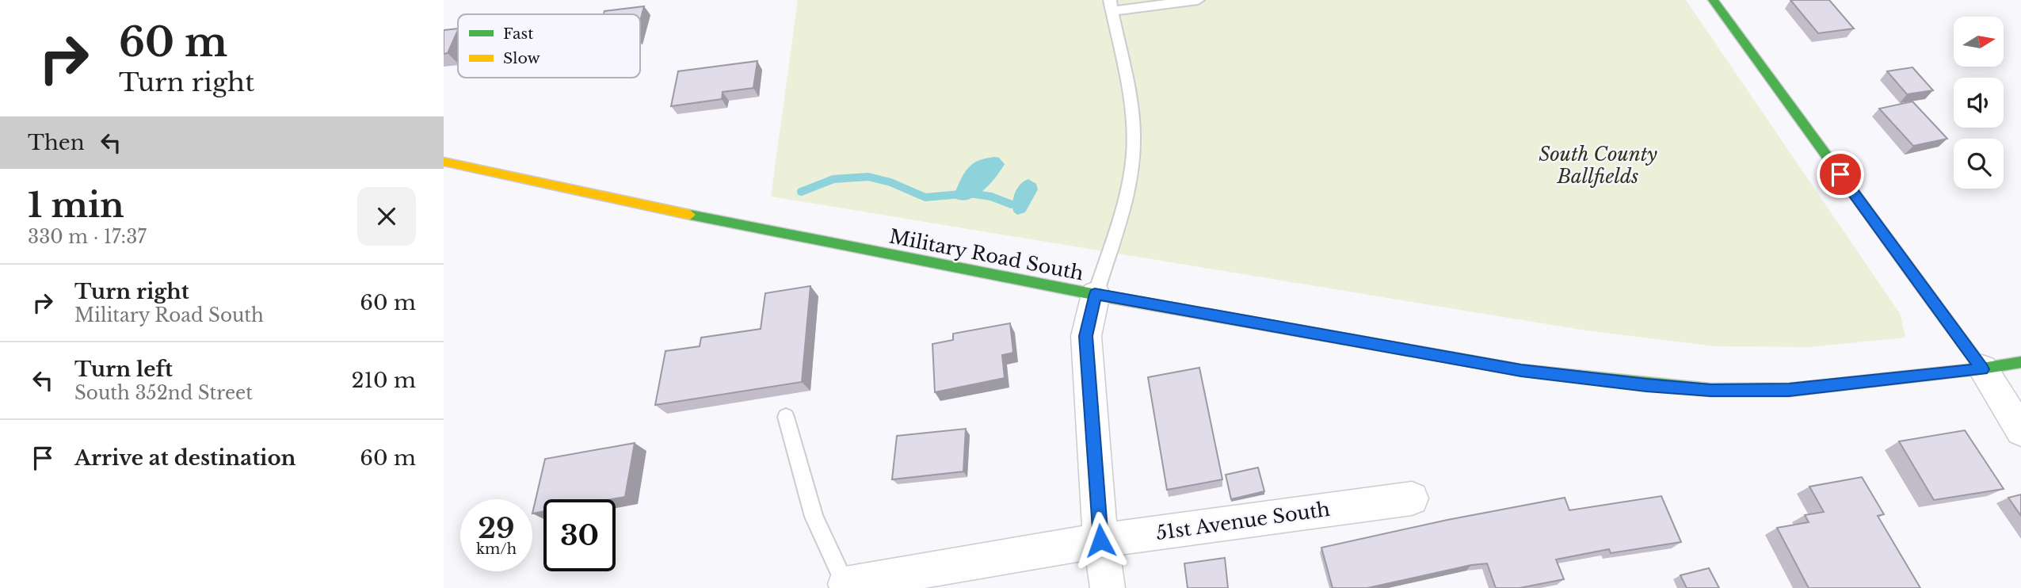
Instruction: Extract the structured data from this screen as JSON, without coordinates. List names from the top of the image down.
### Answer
{
  "streets": {
    "main road": ["Military Road South"],
    "street": ["51st Avenue South"]
  },
  "parks": ["South County Ballfields"],
  "legend": ["Fast", "Slow"],
  "north": "right",
  "page": {
    "turn": ["60 m", "Turn right"],
    "then": "Then",
    "heading": ["1 min", "330 m · 17:37"],
    "list": [
      {
        "name": "Turn right",
        "note": "Military Road South",
        "value": "60 m"
      },
      {
        "name": "Turn left",
        "note": "South 352nd Street",
        "value": "210 m"
      },
      {
        "name": "Arrive at destination",
        "value": "60 m"
      }
    ],
    "speed": "29 km/h",
    "limit": "30"
  }
}
